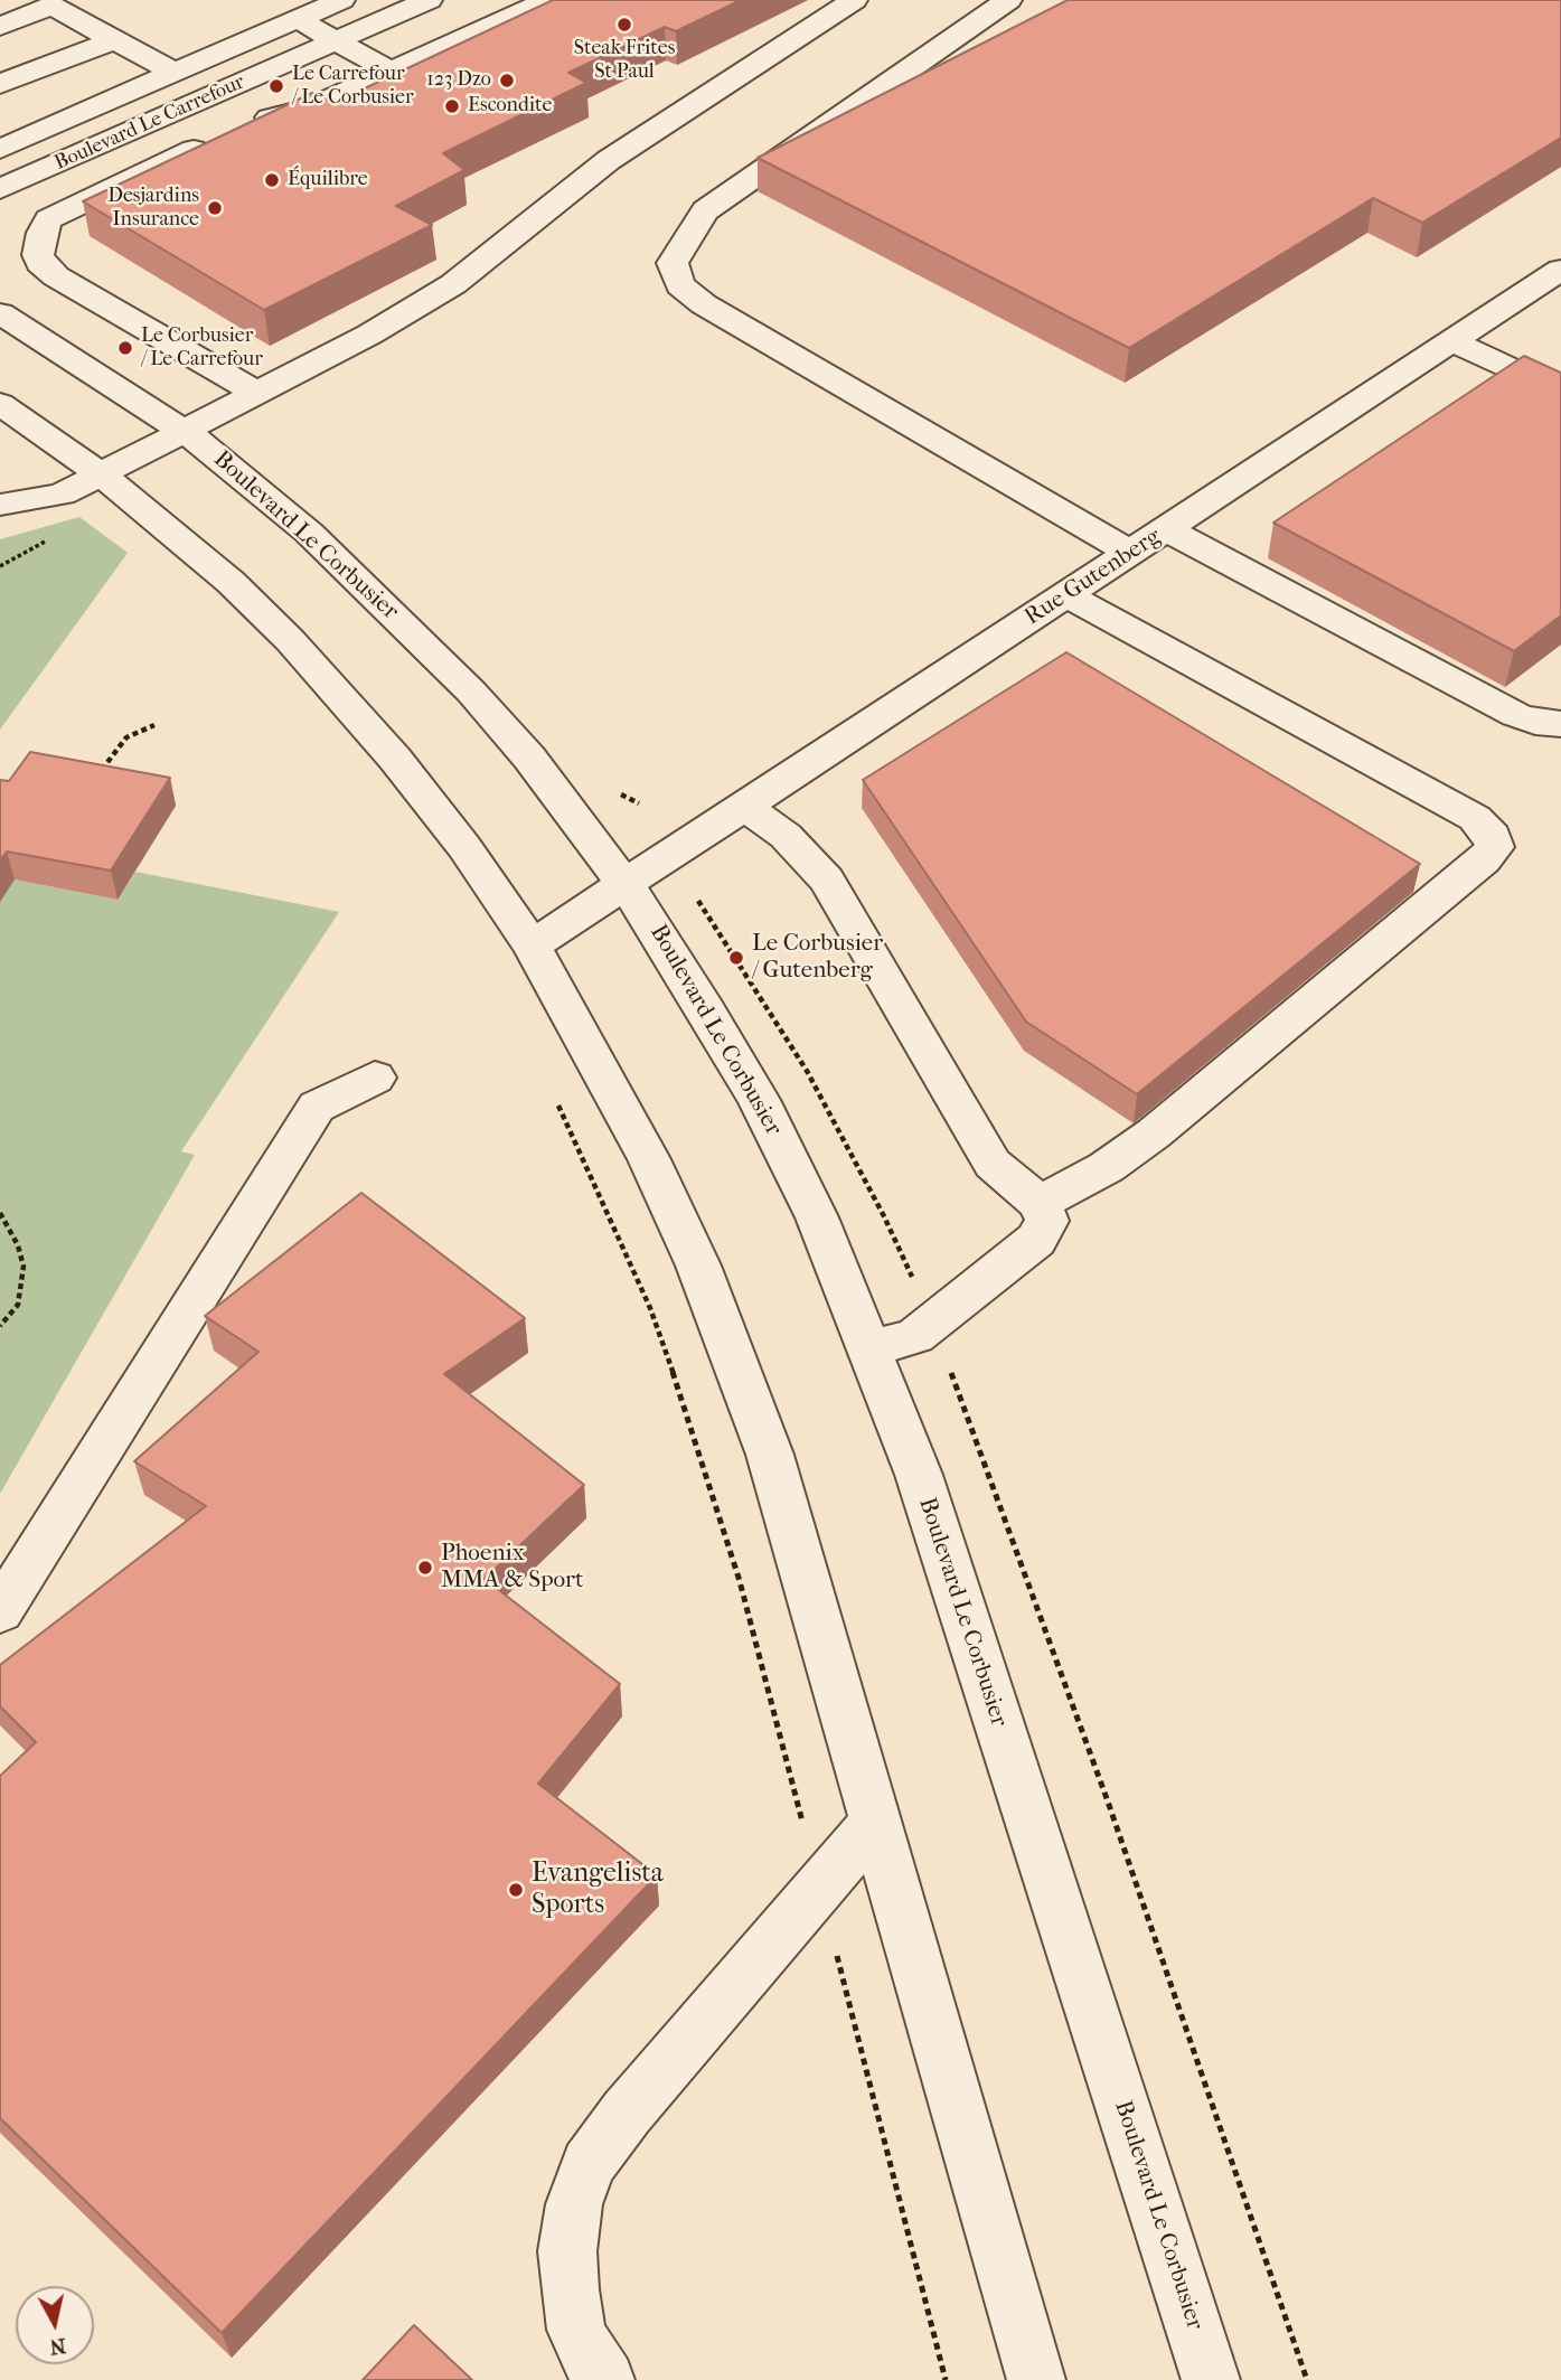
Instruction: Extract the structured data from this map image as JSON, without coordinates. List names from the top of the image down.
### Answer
{
  "streets": {
    "street": ["Boulevard Le Carrefour", "Boulevard Le Corbusier", "Rue Gutenberg"]
  },
  "crossings": [
    ["Boulevard Le Corbusier", "Rue Gutenberg"]
  ],
  "places": [
    "Steak Frites St Paul",
    "123 Dzo",
    "Le Carrefour / Le Corbusier",
    "Escondite",
    "Équilibre",
    "Desjardins Insurance",
    "Le Corbusier / Le Carrefour",
    "Le Corbusier / Gutenberg",
    "Phoenix MMA & Sport",
    "Evangelista Sports"
  ],
  "north": "bottom"
}
